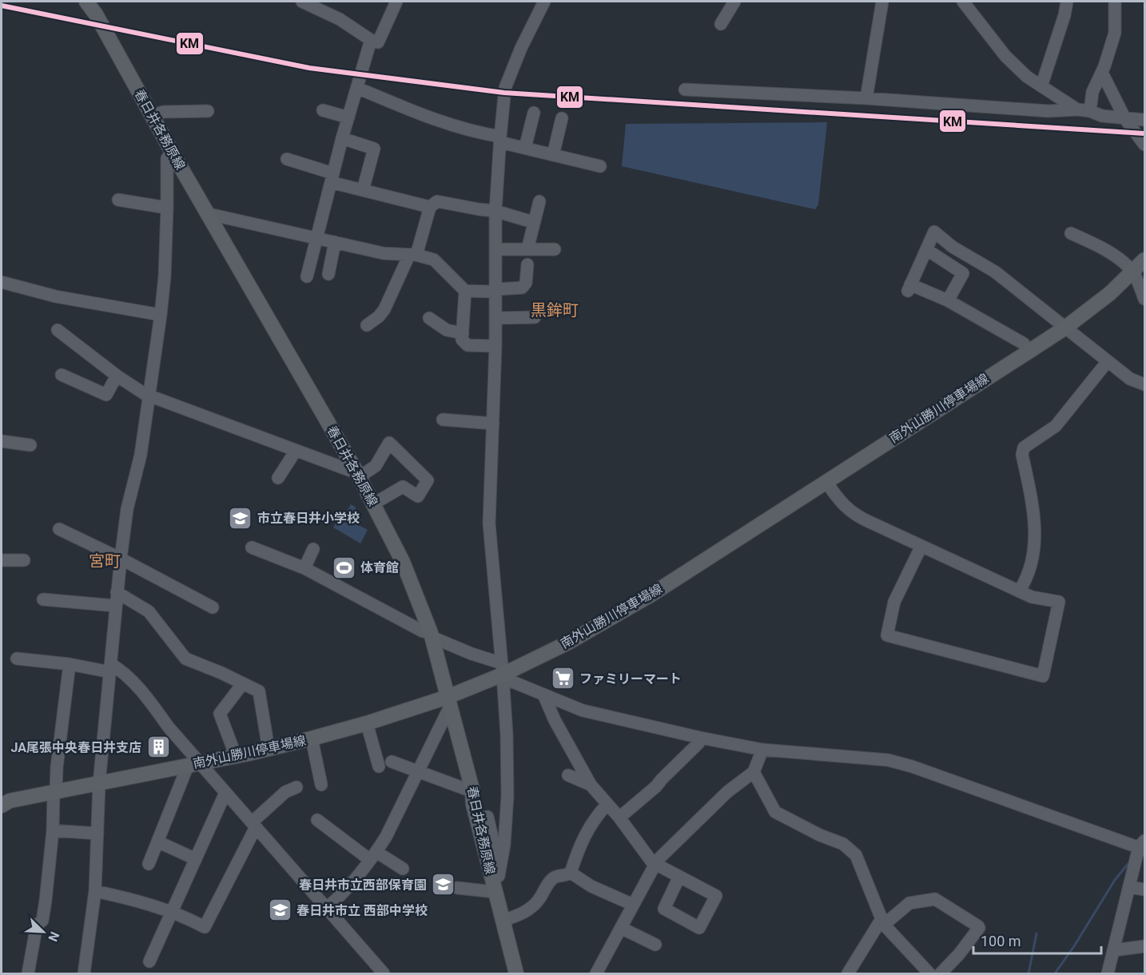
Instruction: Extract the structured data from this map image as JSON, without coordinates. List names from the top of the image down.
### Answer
{
  "streets": {
    "main road": ["春日井各務原線", "南外山勝川停車場線"]
  },
  "crossings": [
    ["春日井各務原線", "南外山勝川停車場線"]
  ],
  "districts": ["黒鉾町", "宮町"],
  "places": {
    "school or university": ["市立春日井小学校", "春日井市立西部保育園", "春日井市立 西部中学校"],
    "sports": ["体育館"],
    "supermarket": ["ファミリーマート"],
    "building": ["JA尾張中央春日井支店"]
  },
  "lines": ["transit line KM"],
  "scale_bar": "100 m",
  "north": "bottom right"
}
